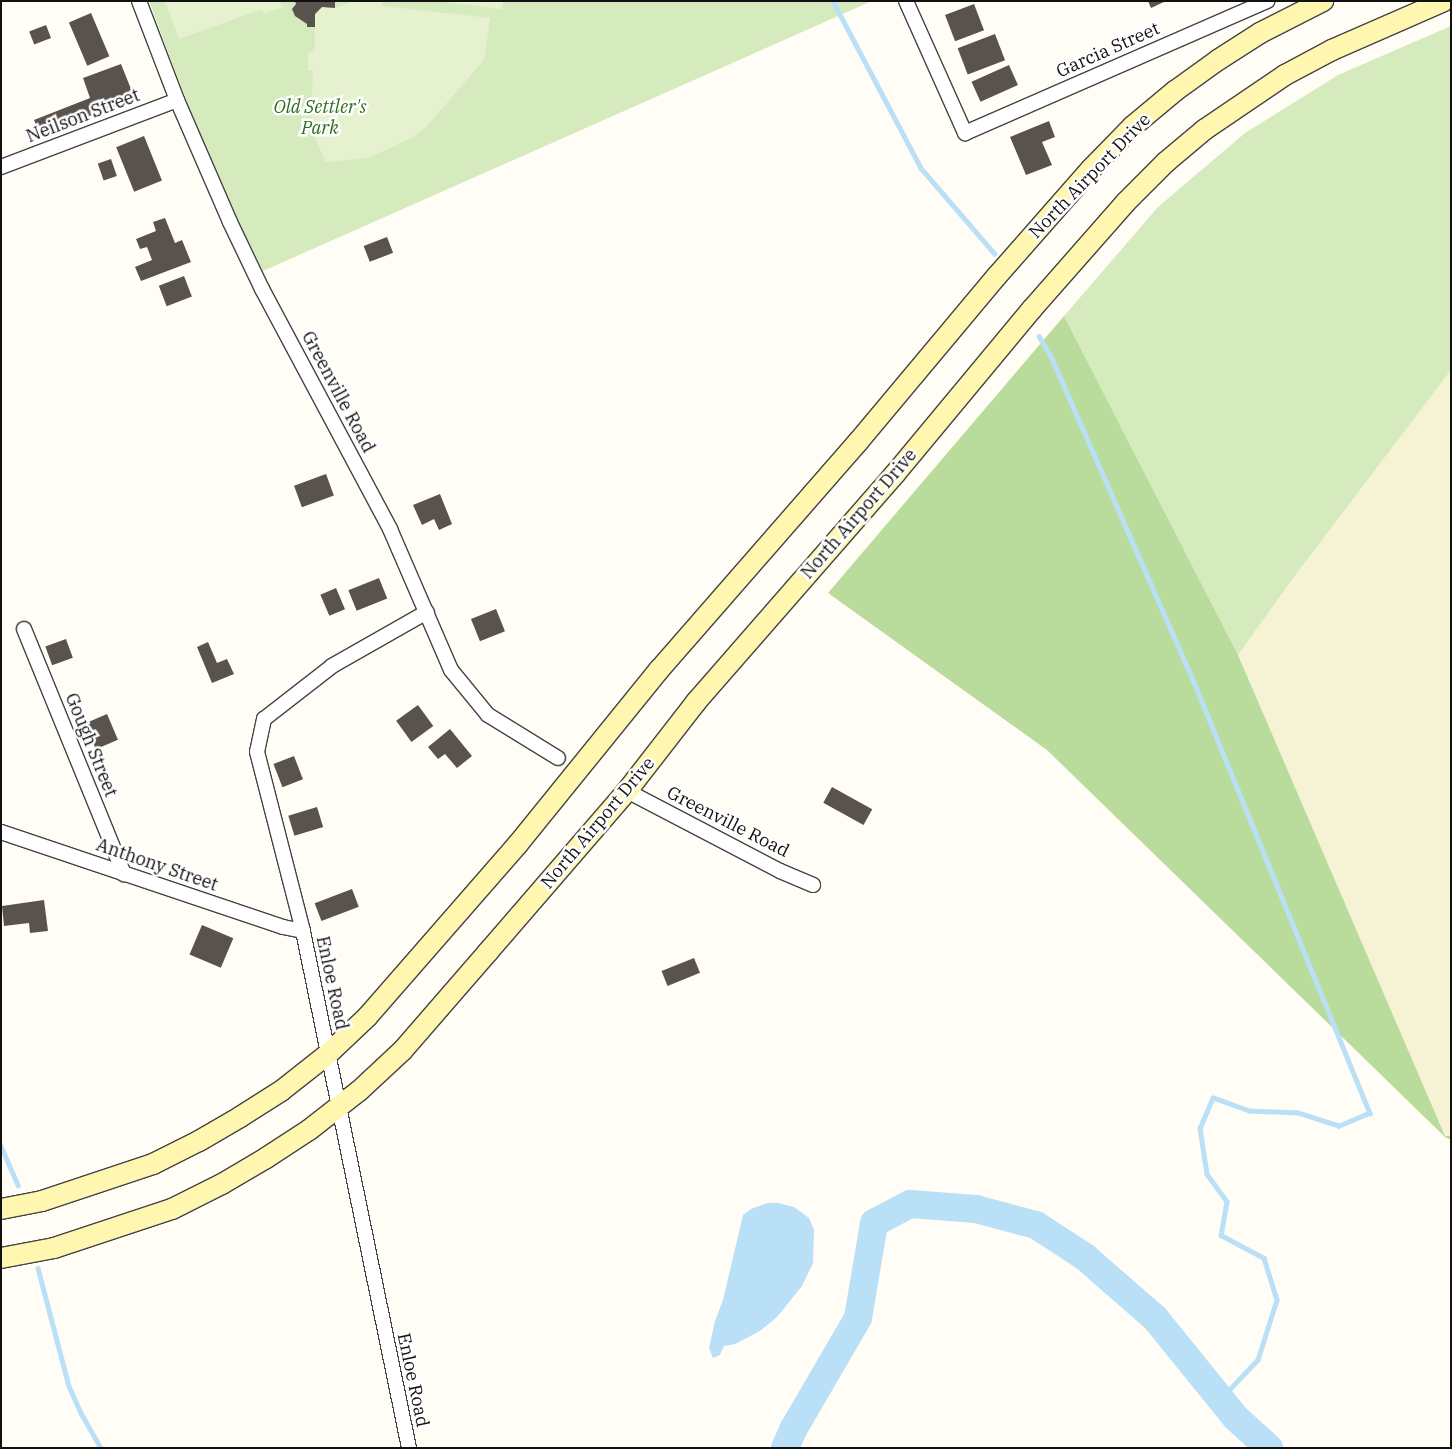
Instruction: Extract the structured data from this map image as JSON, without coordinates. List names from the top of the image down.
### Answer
{
  "streets": {
    "main road": ["North Airport Drive"],
    "street": [
      "Garcia Street",
      "Neilson Street",
      "Greenville Road",
      "Gough Street",
      "Anthony Street",
      "Enloe Road"
    ]
  },
  "crossings": [
    ["Neilson Street", "Greenville Road"],
    ["North Airport Drive", "Greenville Road"],
    ["North Airport Drive", "Enloe Road"],
    ["Greenville Road", "Enloe Road"],
    ["Gough Street", "Anthony Street"],
    ["Anthony Street", "Enloe Road"]
  ],
  "parks": ["Old Settler's Park"]
}
